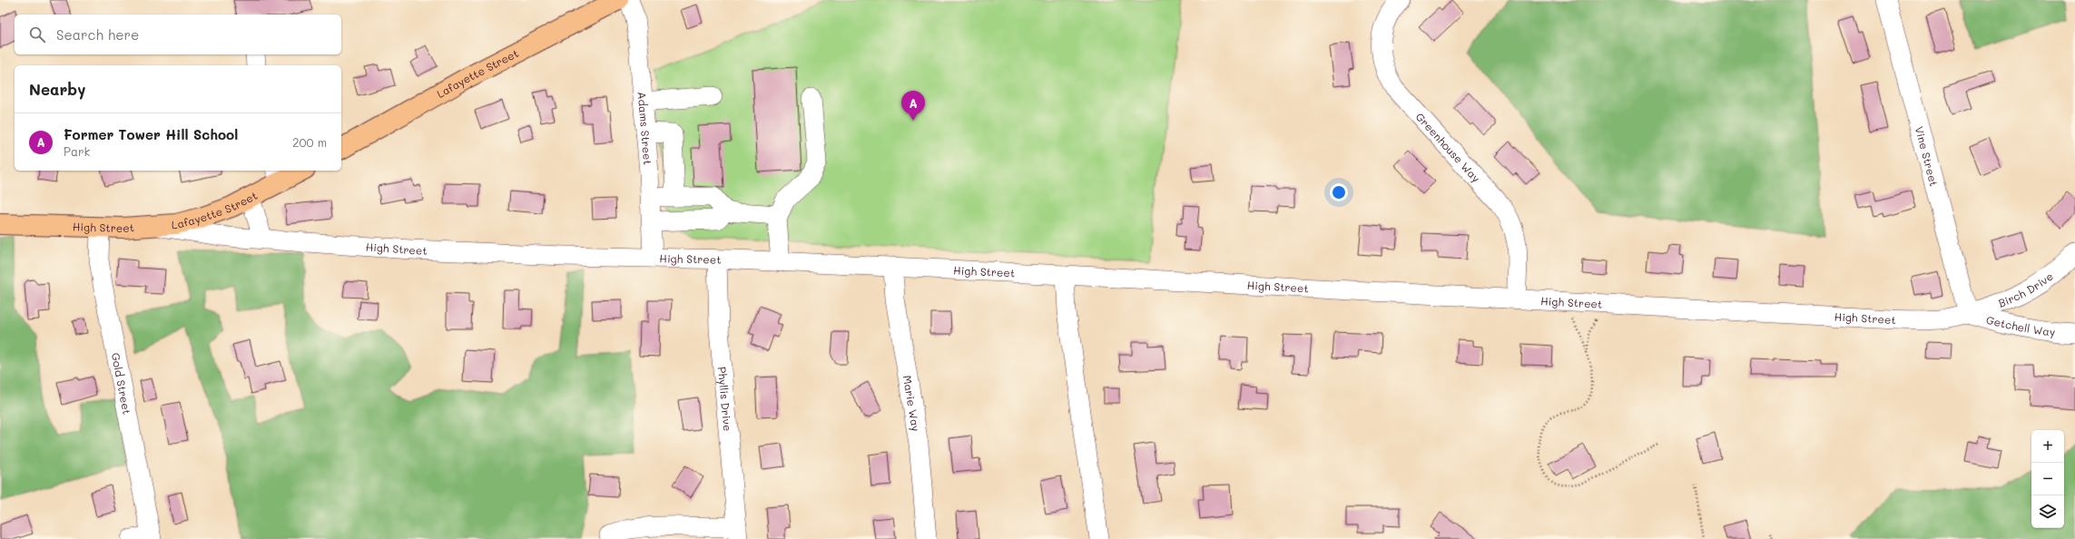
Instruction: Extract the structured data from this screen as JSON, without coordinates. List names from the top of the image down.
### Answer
{
  "streets": {
    "main road": ["Lafayette Street", "High Street"],
    "street": [
      "Adams Street",
      "Greenhouse Way",
      "Vine Street",
      "Birch Drive",
      "Getchell Way",
      "Gold Street",
      "Phyllis Drive",
      "Marie Way"
    ]
  },
  "crossings": [
    ["Lafayette Street", "High Street"],
    ["Adams Street", "High Street"],
    ["Greenhouse Way", "High Street"],
    ["Vine Street", "High Street"],
    ["Vine Street", "Birch Drive"],
    ["Vine Street", "Getchell Way"],
    ["High Street", "Birch Drive"],
    ["High Street", "Getchell Way"],
    ["High Street", "Gold Street"],
    ["High Street", "Phyllis Drive"],
    ["High Street", "Marie Way"],
    ["Birch Drive", "Getchell Way"]
  ],
  "page": {
    "search": "Search here",
    "heading": "Nearby",
    "pins": "A",
    "list": [
      {
        "mark": "A",
        "name": "Former Tower Hill School",
        "note": "Park",
        "value": "200 m"
      }
    ],
    "map_buttons": ["+", "−"]
  }
}
